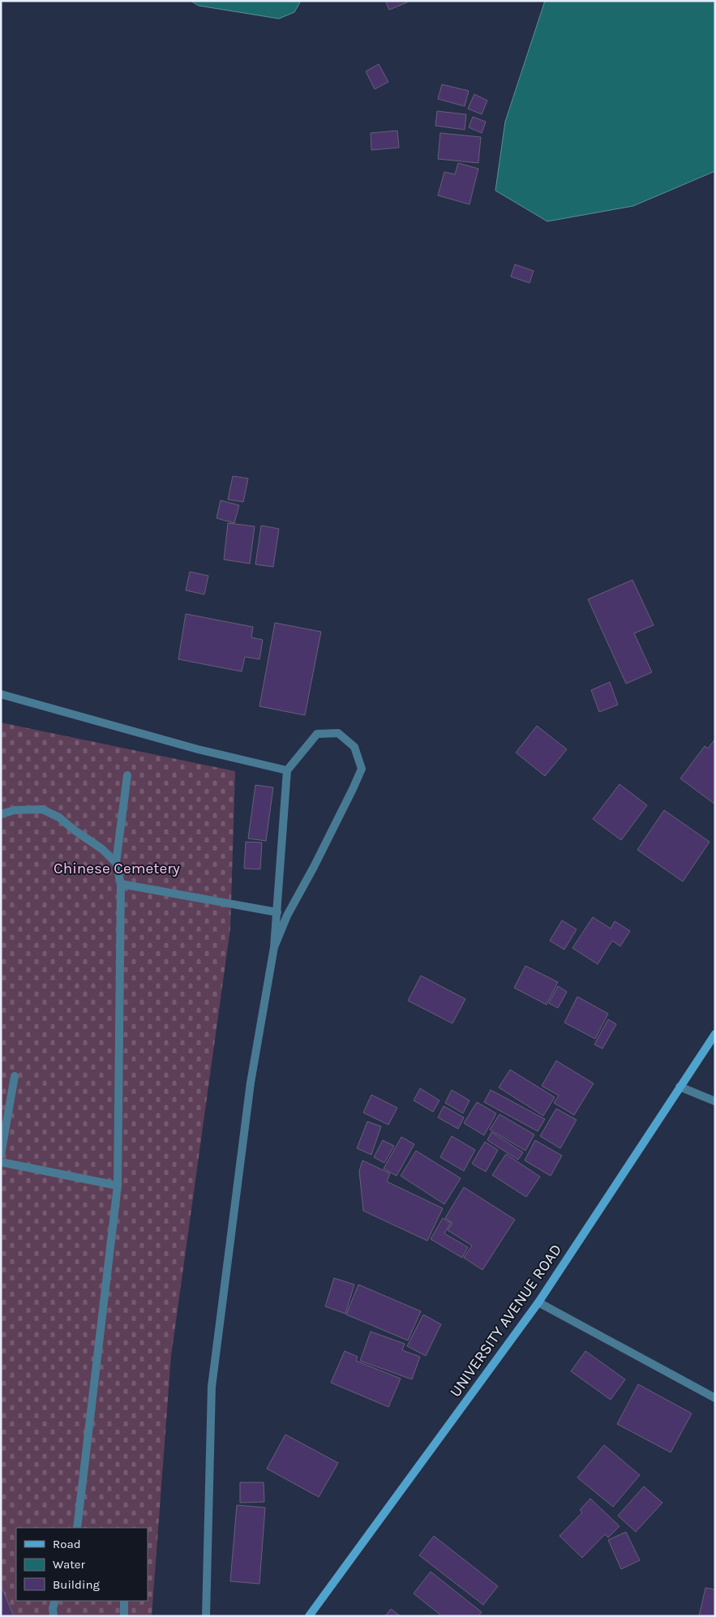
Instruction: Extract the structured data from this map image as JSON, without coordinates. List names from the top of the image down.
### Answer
{
  "streets": {
    "main road": ["UNIVERSITY AVENUE ROAD"]
  },
  "parks": ["Chinese Cemetery"],
  "legend": ["Road", "Water", "Building"]
}
